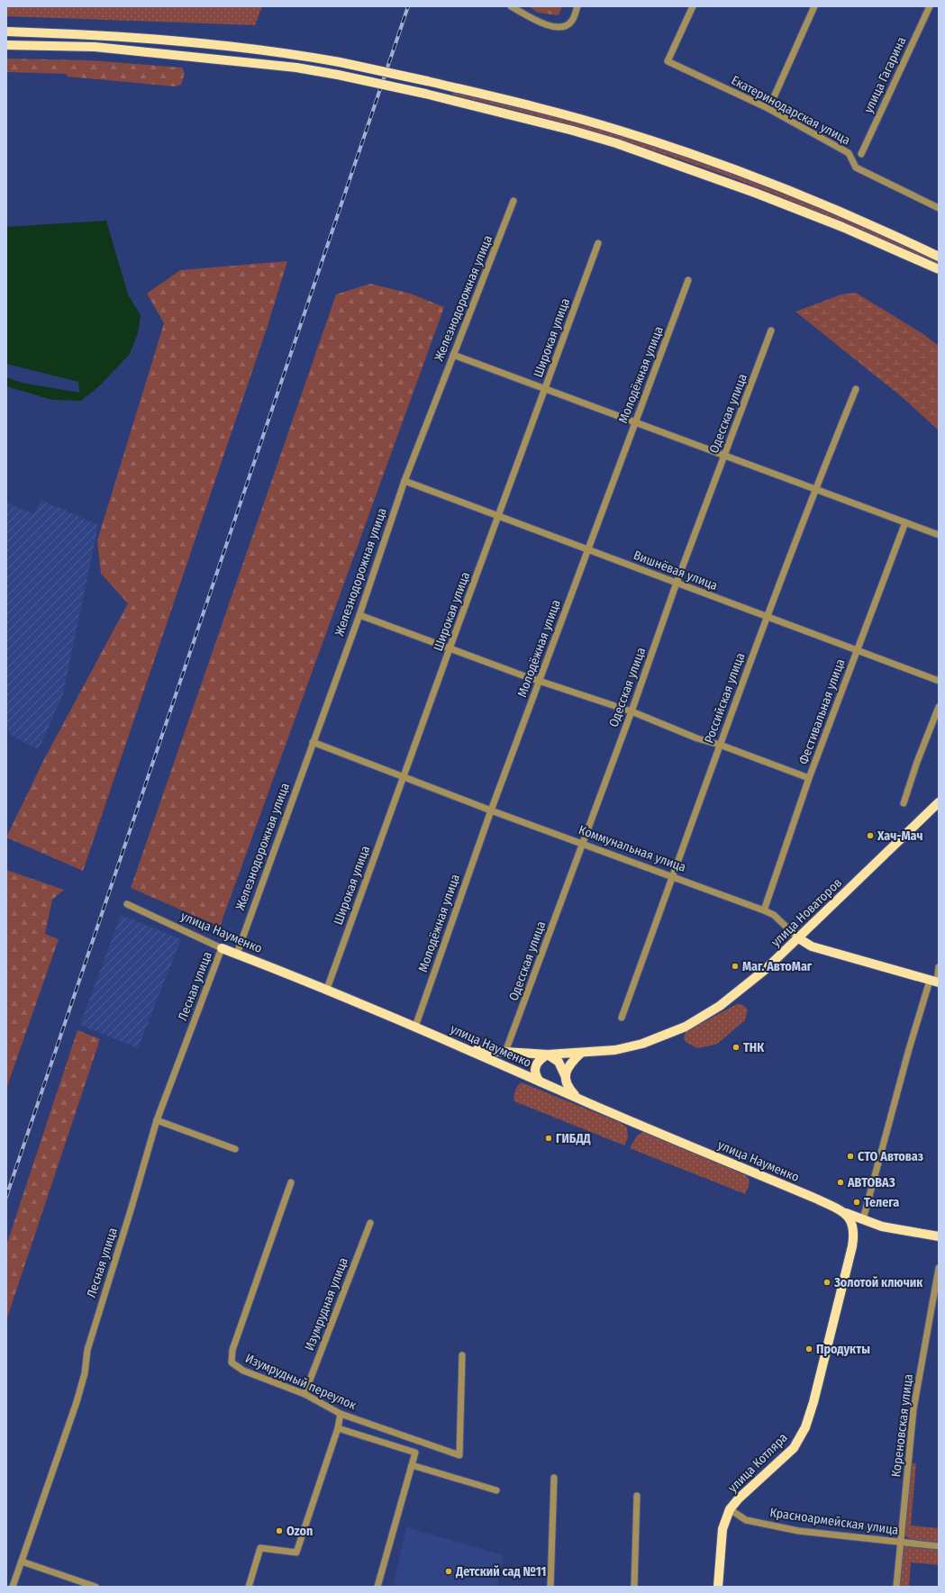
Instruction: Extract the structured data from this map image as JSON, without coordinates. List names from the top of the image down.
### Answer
{
  "streets": {
    "main road": [
      "Коммунальная улица",
      "улица Новаторов",
      "улица Науменко",
      "улица Котляра"
    ],
    "street": [
      "улица Гагарина",
      "Екатеринодарская улица",
      "Железнодорожная улица",
      "Широкая улица",
      "Молодёжная улица",
      "Одесская улица",
      "Вишнёвая улица",
      "Российская улица",
      "Фестивальная улица",
      "Лесная улица",
      "Изумрудная улица",
      "Изумрудный переулок",
      "Кореновская улица",
      "Красноармейская улица"
    ]
  },
  "crossings": [
    ["Железнодорожная улица", "Вишнёвая улица"],
    ["Железнодорожная улица", "Коммунальная улица"],
    ["Железнодорожная улица", "улица Науменко"],
    ["Широкая улица", "Вишнёвая улица"],
    ["Широкая улица", "Коммунальная улица"],
    ["Широкая улица", "улица Науменко"],
    ["Молодёжная улица", "Вишнёвая улица"],
    ["Молодёжная улица", "Коммунальная улица"],
    ["Молодёжная улица", "улица Науменко"],
    ["Одесская улица", "Вишнёвая улица"],
    ["Одесская улица", "Коммунальная улица"],
    ["Одесская улица", "улица Новаторов"],
    ["Вишнёвая улица", "Российская улица"],
    ["Вишнёвая улица", "Фестивальная улица"],
    ["Российская улица", "Коммунальная улица"],
    ["Фестивальная улица", "Коммунальная улица"],
    ["Коммунальная улица", "улица Новаторов"],
    ["улица Новаторов", "улица Науменко"],
    ["улица Науменко", "Лесная улица"],
    ["улица Науменко", "улица Котляра"],
    ["Изумрудная улица", "Изумрудный переулок"],
    ["Кореновская улица", "Красноармейская улица"],
    ["улица Котляра", "Красноармейская улица"]
  ],
  "places": [
    "Хач-Мач",
    "Маг. АвтоМаг",
    "ТНК",
    "ГИБДД",
    "СТО Автоваз",
    "АВТОВАЗ",
    "Телега",
    "Золотой ключик",
    "Продукты",
    "Ozon",
    "Детский сад №11"
  ]
}
